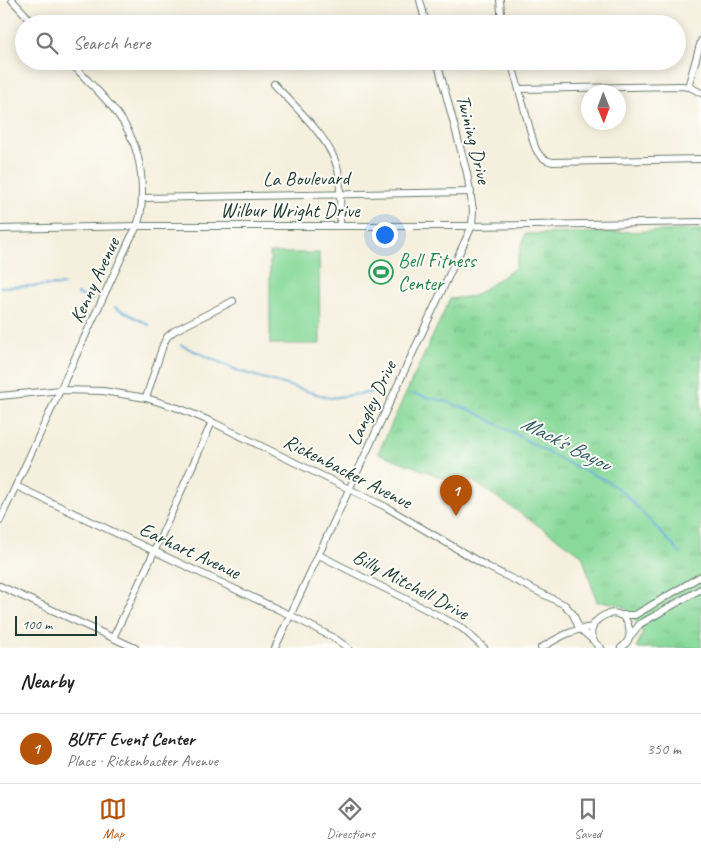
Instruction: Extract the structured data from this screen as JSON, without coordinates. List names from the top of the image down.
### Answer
{
  "streets": {
    "street": [
      "Twining Drive",
      "La Boulevard",
      "Wilbur Wright Drive",
      "Kenny Avenue",
      "Langley Drive",
      "Rickenbacker Avenue",
      "Earhart Avenue",
      "Billy Mitchell Drive"
    ]
  },
  "crossings": [
    ["Twining Drive", "La Boulevard"],
    ["Twining Drive", "Wilbur Wright Drive"],
    ["Twining Drive", "Langley Drive"],
    ["La Boulevard", "Kenny Avenue"],
    ["Wilbur Wright Drive", "Kenny Avenue"],
    ["Wilbur Wright Drive", "Langley Drive"],
    ["Kenny Avenue", "Rickenbacker Avenue"],
    ["Kenny Avenue", "Earhart Avenue"],
    ["Langley Drive", "Rickenbacker Avenue"],
    ["Langley Drive", "Earhart Avenue"],
    ["Langley Drive", "Billy Mitchell Drive"]
  ],
  "water": ["Mack's Bayou"],
  "places": {
    "sports": ["Bell Fitness Center"]
  },
  "scale_bar": "100 m",
  "north": "bottom",
  "page": {
    "search": "Search here",
    "pins": "1",
    "scale": "100 m",
    "heading": "Nearby",
    "list": [
      {
        "mark": "1",
        "name": "BUFF Event Center",
        "note": "Place · Rickenbacker Avenue",
        "value": "350 m"
      }
    ],
    "nav": ["Map", "Directions", "Saved"]
  }
}
